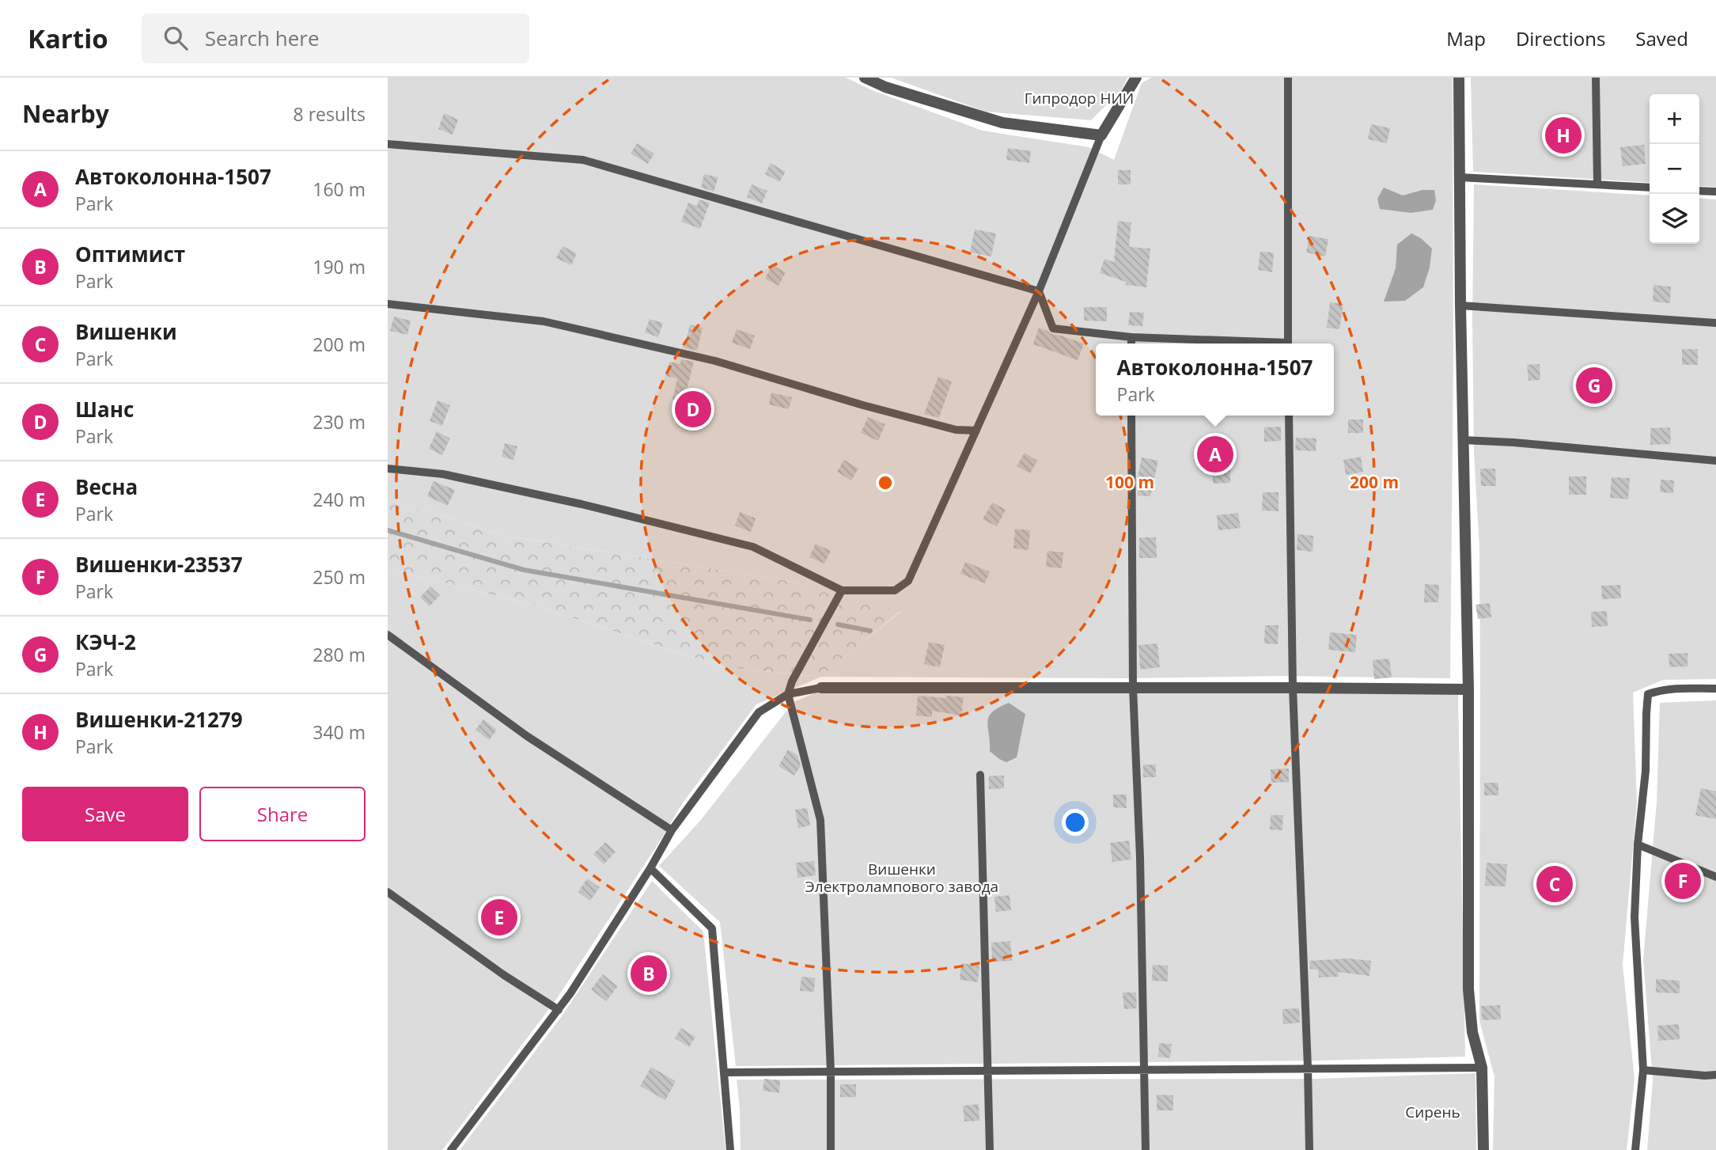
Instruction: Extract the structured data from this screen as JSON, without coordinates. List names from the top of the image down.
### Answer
{
  "parks": ["Гипродор НИИ", "Вишенки Электролампового завода", "Сирень"],
  "page": {
    "header": "Kartio",
    "search": "Search here",
    "nav": ["Map", "Directions", "Saved"],
    "heading": ["Nearby", "8 results"],
    "map_buttons": ["+", "−"],
    "pins": [
      "H",
      "G",
      "D",
      "A",
      "F",
      "C",
      "E",
      "B"
    ],
    "list": [
      {
        "mark": "A",
        "name": "Автоколонна-1507",
        "note": "Park",
        "value": "160 m"
      },
      {
        "mark": "B",
        "name": "Оптимист",
        "note": "Park",
        "value": "190 m"
      },
      {
        "mark": "C",
        "name": "Вишенки",
        "note": "Park",
        "value": "200 m"
      },
      {
        "mark": "D",
        "name": "Шанс",
        "note": "Park",
        "value": "230 m"
      },
      {
        "mark": "E",
        "name": "Весна",
        "note": "Park",
        "value": "240 m"
      },
      {
        "mark": "F",
        "name": "Вишенки-23537",
        "note": "Park",
        "value": "250 m"
      },
      {
        "mark": "G",
        "name": "КЭЧ-2",
        "note": "Park",
        "value": "280 m"
      },
      {
        "mark": "H",
        "name": "Вишенки-21279",
        "note": "Park",
        "value": "340 m"
      }
    ],
    "popup": ["Автоколонна-1507", "Park"],
    "buttons": ["Save", "Share"]
  },
  "rings": ["100 m", "200 m"]
}
